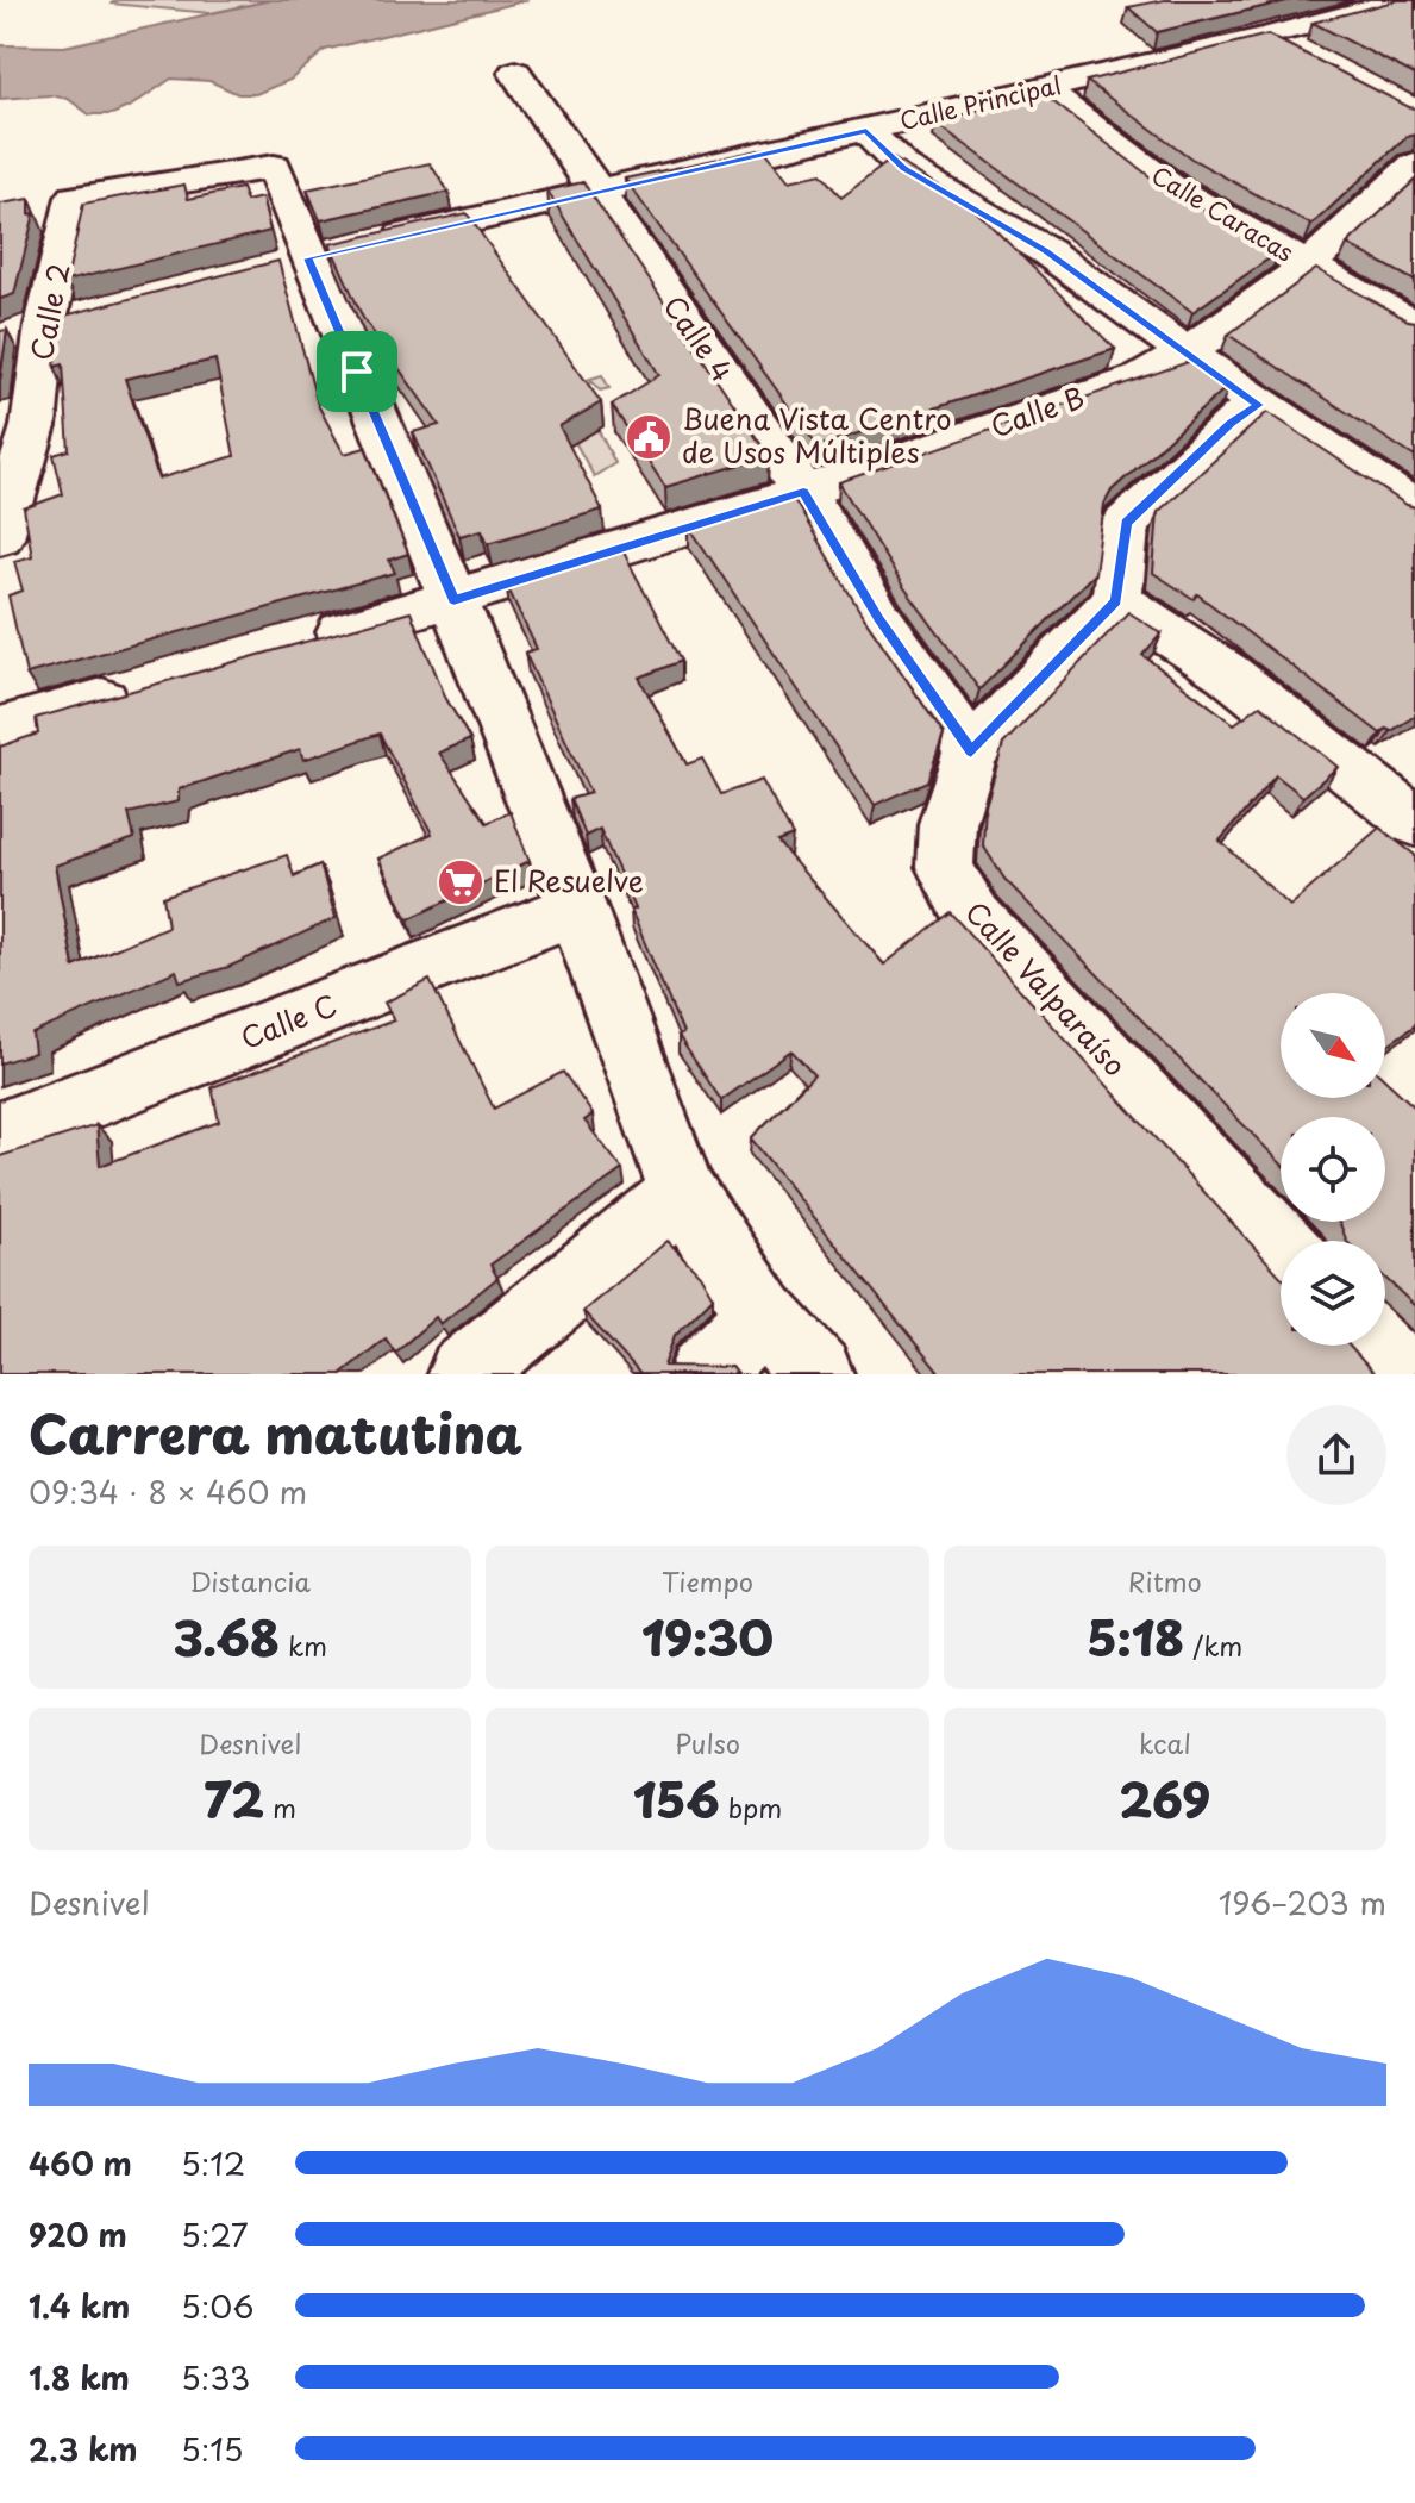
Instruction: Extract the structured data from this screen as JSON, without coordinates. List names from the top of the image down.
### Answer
{
  "streets": {
    "street": [
      "Calle Principal",
      "Calle Caracas",
      "Calle 2",
      "Calle 4",
      "Calle B",
      "Calle Valparaíso",
      "Calle C"
    ]
  },
  "crossings": [
    ["Calle Principal", "Calle Caracas"],
    ["Calle Principal", "Calle 2"],
    ["Calle Principal", "Calle 4"],
    ["Calle Caracas", "Calle B"],
    ["Calle 4", "Calle B"],
    ["Calle 4", "Calle Valparaíso"]
  ],
  "places": {
    "public building": ["Buena Vista Centro de Usos Múltiples"],
    "supermarket": ["El Resuelve"]
  },
  "north": "bottom right",
  "page": {
    "heading": ["Carrera matutina", "09:34 · 8 × 460 m"],
    "stats": [
      ["Distancia", "3.68 km"],
      ["Tiempo", "19:30"],
      ["Ritmo", "5:18 /km"],
      ["Desnivel", "72 m"],
      ["Pulso", "156 bpm"],
      ["kcal", "269"]
    ],
    "chart": ["Desnivel", "196–203 m"],
    "list": [
      {
        "name": "460 m",
        "note": "5:12"
      },
      {
        "name": "920 m",
        "note": "5:27"
      },
      {
        "name": "1.4 km",
        "note": "5:06"
      },
      {
        "name": "1.8 km",
        "note": "5:33"
      },
      {
        "name": "2.3 km",
        "note": "5:15"
      }
    ]
  }
}
